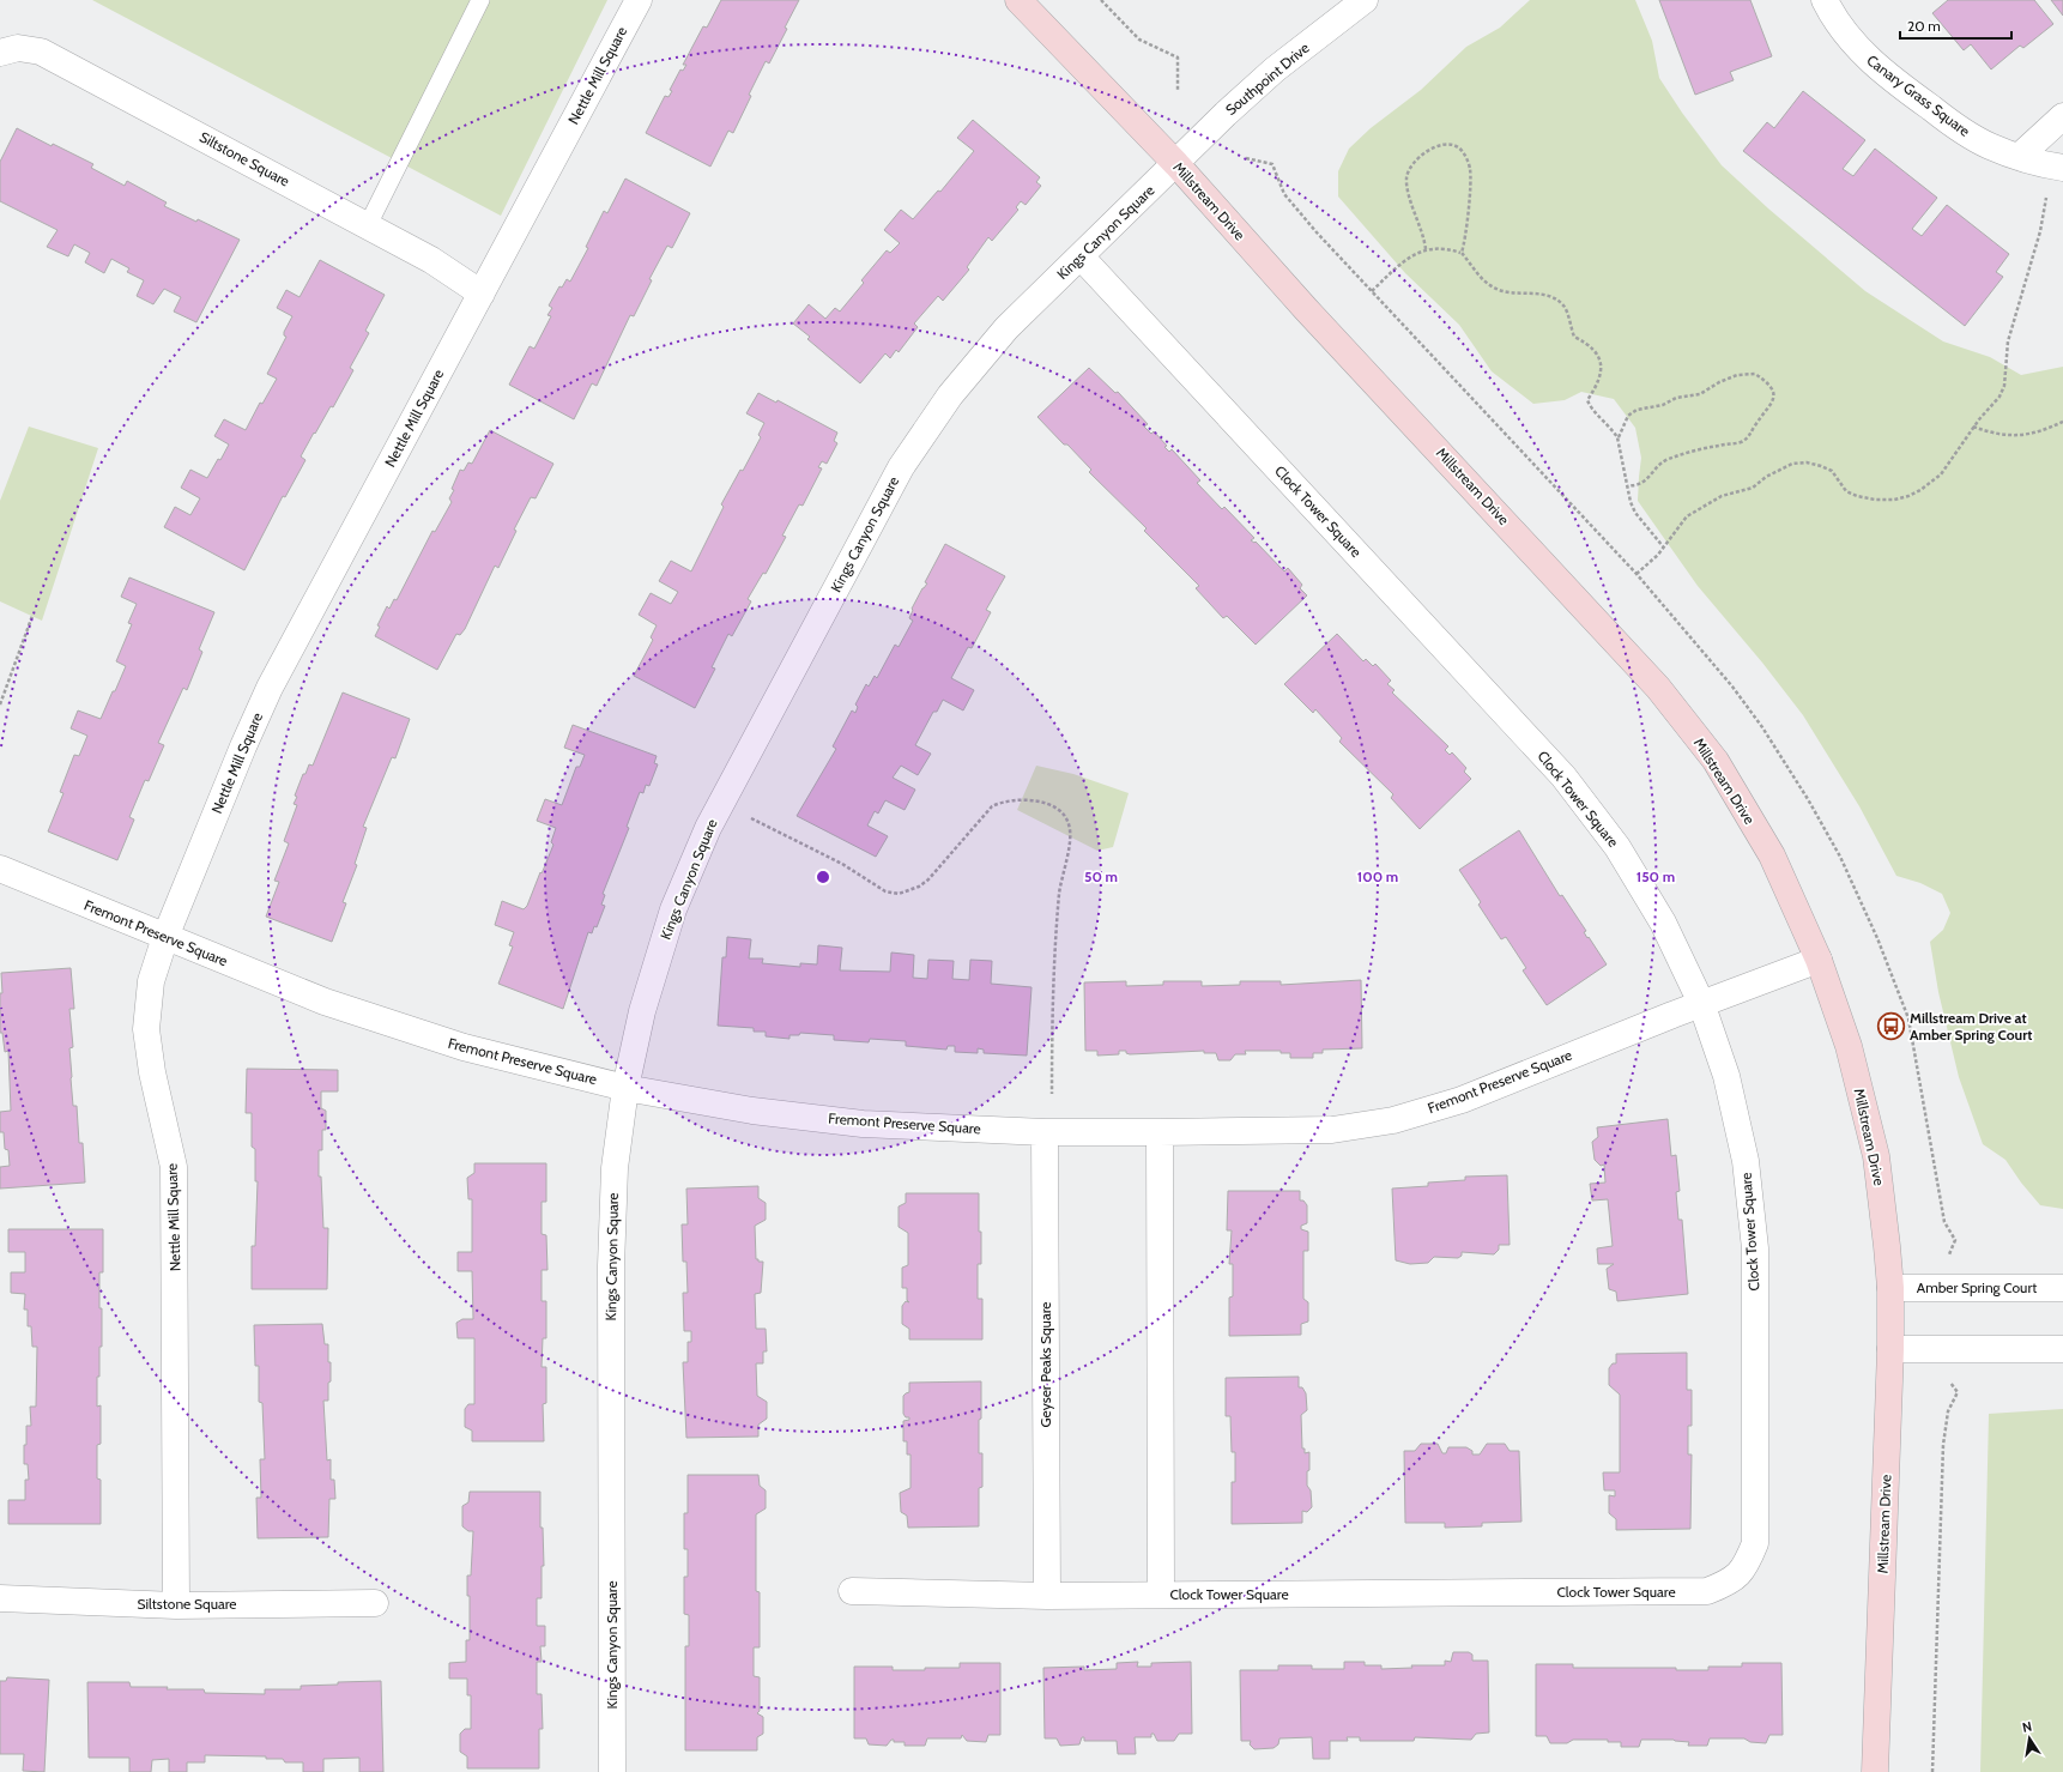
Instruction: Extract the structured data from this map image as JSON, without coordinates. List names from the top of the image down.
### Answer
{
  "streets": {
    "street": [
      "Nettle Mill Square",
      "Southpoint Drive",
      "Canary Grass Square",
      "Siltstone Square",
      "Millstream Drive",
      "Kings Canyon Square",
      "Clock Tower Square",
      "Fremont Preserve Square",
      "Amber Spring Court",
      "Geyser Peaks Square"
    ]
  },
  "crossings": [
    ["Nettle Mill Square", "Siltstone Square"],
    ["Nettle Mill Square", "Fremont Preserve Square"],
    ["Southpoint Drive", "Millstream Drive"],
    ["Southpoint Drive", "Kings Canyon Square"],
    ["Millstream Drive", "Kings Canyon Square"],
    ["Millstream Drive", "Fremont Preserve Square"],
    ["Millstream Drive", "Amber Spring Court"],
    ["Kings Canyon Square", "Clock Tower Square"],
    ["Kings Canyon Square", "Fremont Preserve Square"],
    ["Clock Tower Square", "Fremont Preserve Square"],
    ["Clock Tower Square", "Geyser Peaks Square"],
    ["Fremont Preserve Square", "Geyser Peaks Square"]
  ],
  "places": {
    "bus stop": ["Millstream Drive at Amber Spring Court"]
  },
  "scale_bar": "20 m",
  "north": "top",
  "rings": ["50 m", "100 m", "150 m"]
}
